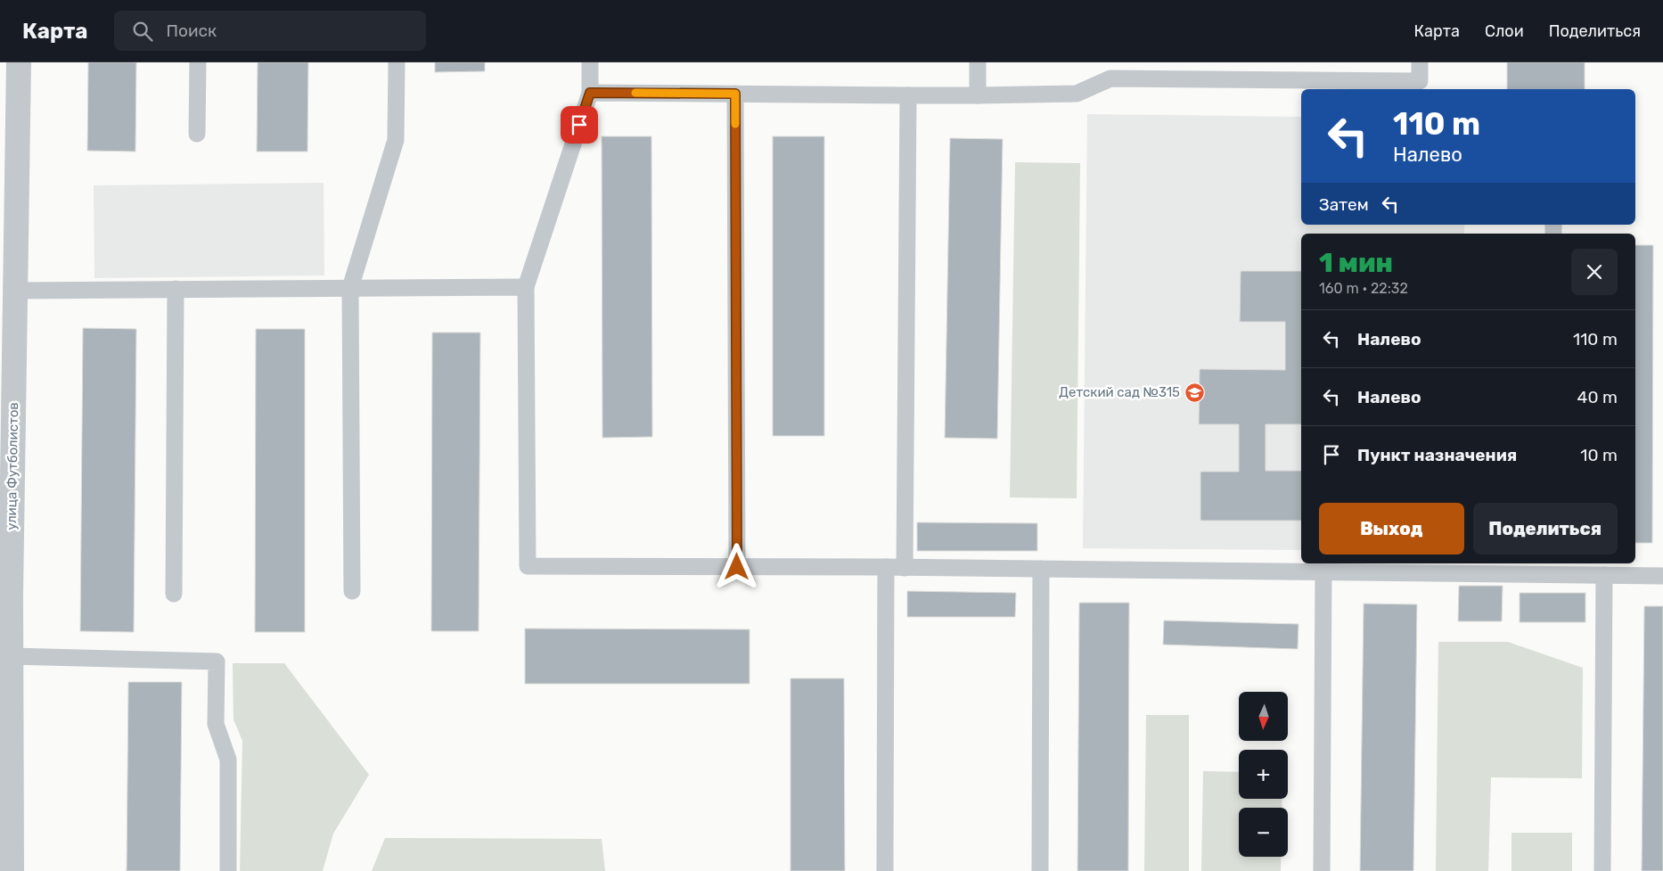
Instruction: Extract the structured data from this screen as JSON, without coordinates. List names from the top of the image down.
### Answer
{
  "streets": {
    "street": ["улица Футболистов"]
  },
  "places": {
    "school or university": ["Детский сад №315"]
  },
  "north": "bottom",
  "page": {
    "header": "Карта",
    "search": "Поиск",
    "nav": ["Карта", "Слои", "Поделиться"],
    "turn": ["110 m", "Налево"],
    "then": "Затем",
    "heading": ["1 мин", "160 m · 22:32"],
    "list": [
      {
        "name": "Налево",
        "value": "110 m"
      },
      {
        "name": "Налево",
        "value": "40 m"
      },
      {
        "name": "Пункт назначения",
        "value": "10 m"
      }
    ],
    "buttons": ["Выход", "Поделиться"],
    "map_buttons": ["+", "−"]
  }
}
